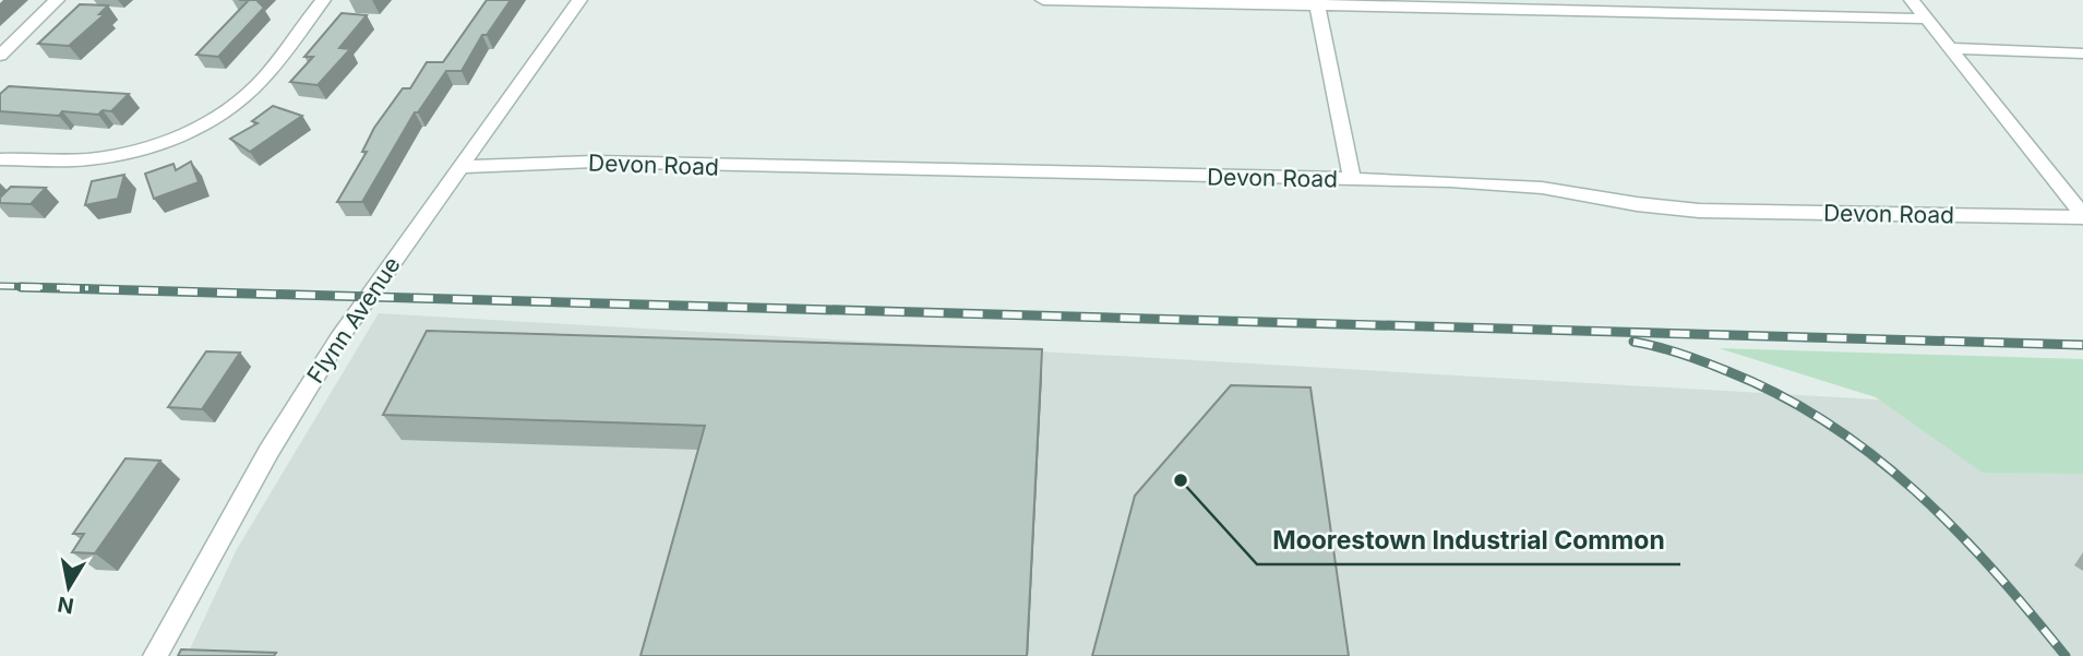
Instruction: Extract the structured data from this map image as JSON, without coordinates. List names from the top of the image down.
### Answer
{
  "streets": {
    "street": ["Devon Road", "Flynn Avenue"]
  },
  "crossings": [
    ["Devon Road", "Flynn Avenue"]
  ],
  "places": ["Moorestown Industrial Common"],
  "north": "bottom"
}
